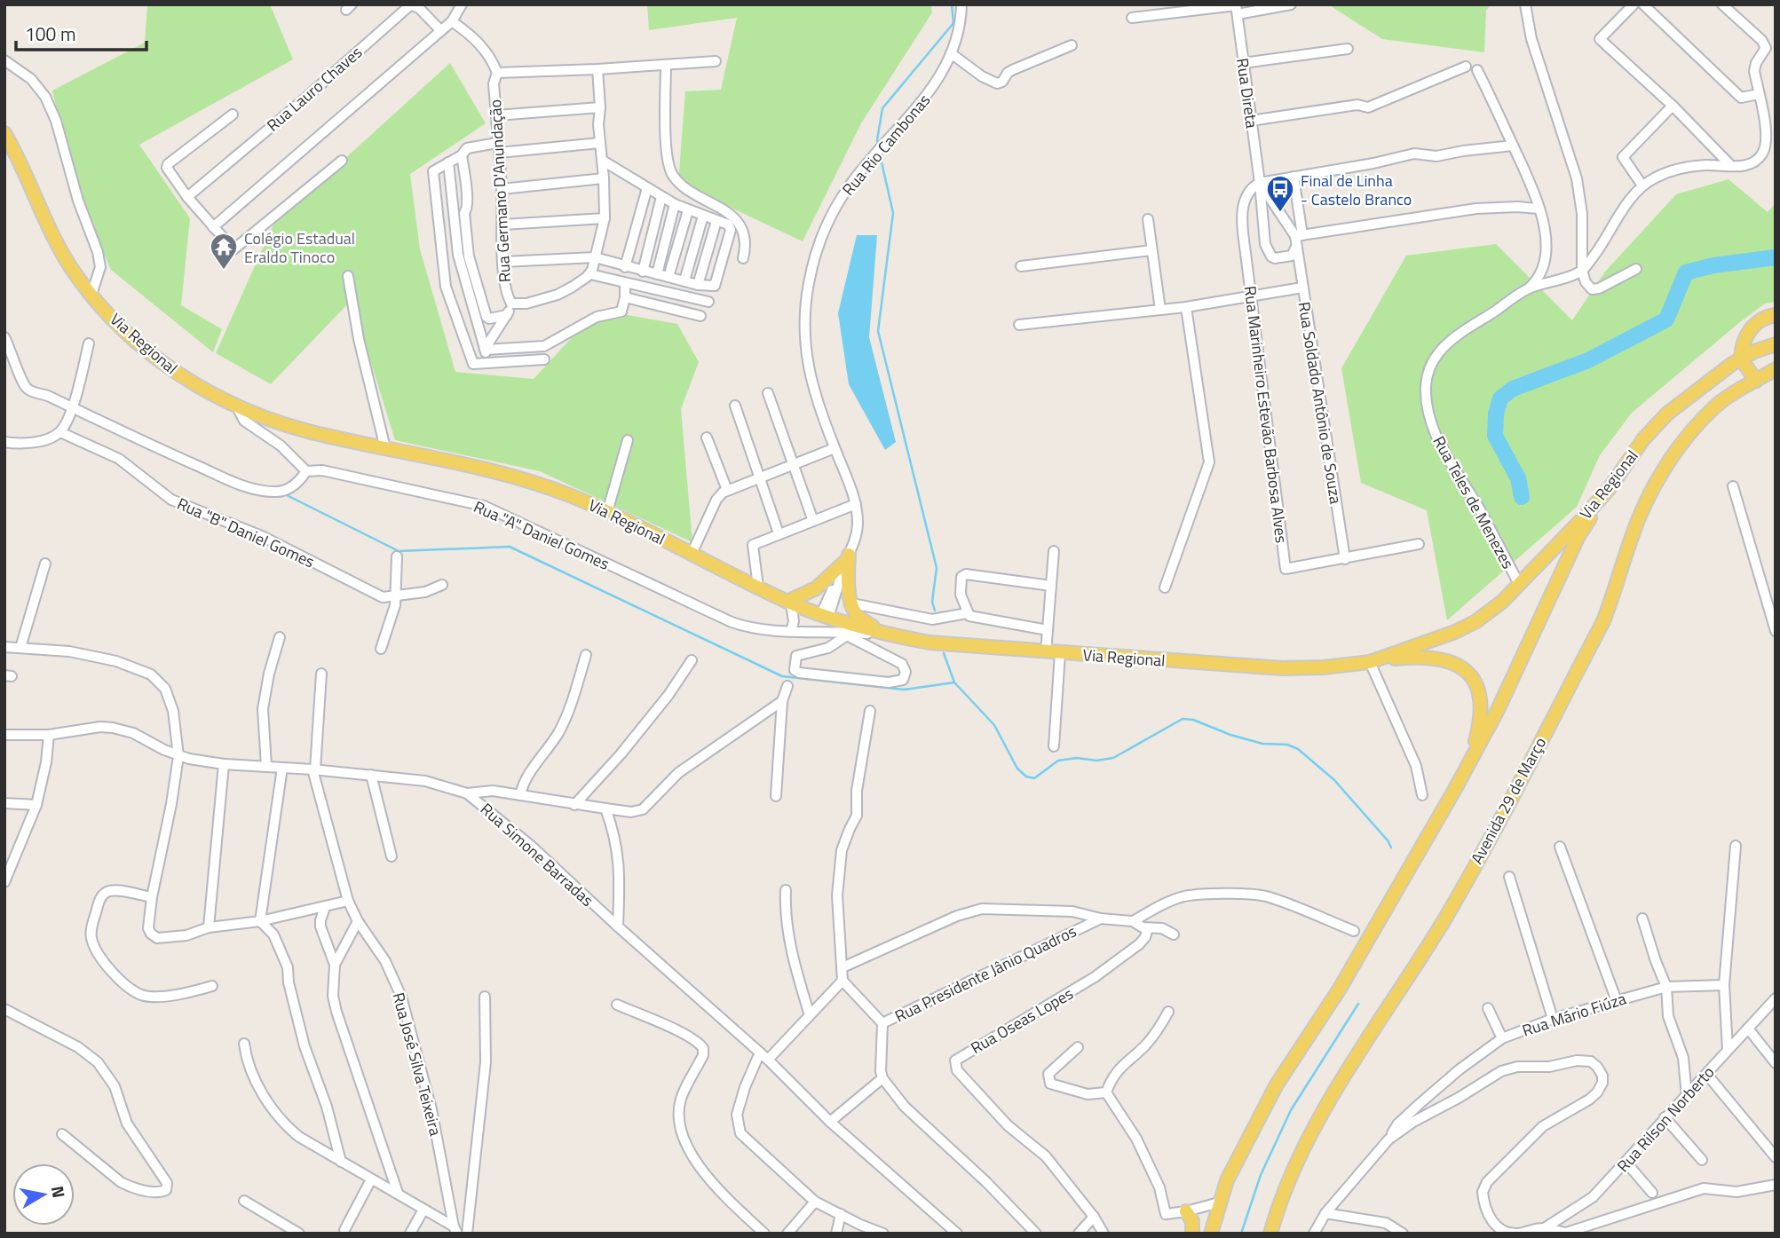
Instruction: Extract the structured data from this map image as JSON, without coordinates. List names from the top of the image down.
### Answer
{
  "streets": {
    "main road": ["Via Regional", "Avenida 29 de Março"],
    "street": [
      "Rua Lauro Chaves",
      "Rua Direta",
      "Rua Rio Cambonas",
      "Rua Germano D'Anundação",
      "Rua Soldado Antônio de Souza",
      "Rua Marinheiro Estevão Barbosa Alves",
      "Rua Teles de Menezes",
      "Rua \"B\" Daniel Gomes",
      "Rua \"A\" Daniel Gomes",
      "Rua Simone Barradas",
      "Rua Presidente Jânio Quadros",
      "Rua Mário Fiúza",
      "Rua Oseas Lopes",
      "Rua José Silva Teixeira",
      "Rua Rilson Norberto"
    ]
  },
  "crossings": [
    ["Rua Direta", "Rua Soldado Antônio de Souza"],
    ["Rua Direta", "Rua Marinheiro Estevão Barbosa Alves"],
    ["Rua Rio Cambonas", "Via Regional"],
    ["Via Regional", "Rua Teles de Menezes"],
    ["Via Regional", "Rua \"A\" Daniel Gomes"],
    ["Rua Soldado Antônio de Souza", "Rua Marinheiro Estevão Barbosa Alves"],
    ["Rua Simone Barradas", "Rua José Silva Teixeira"]
  ],
  "places": {
    "bus stop": ["Final de Linha - Castelo Branco"],
    "temple": ["Colégio Estadual Eraldo Tinoco"]
  },
  "scale_bar": "100 m",
  "north": "right"
}
